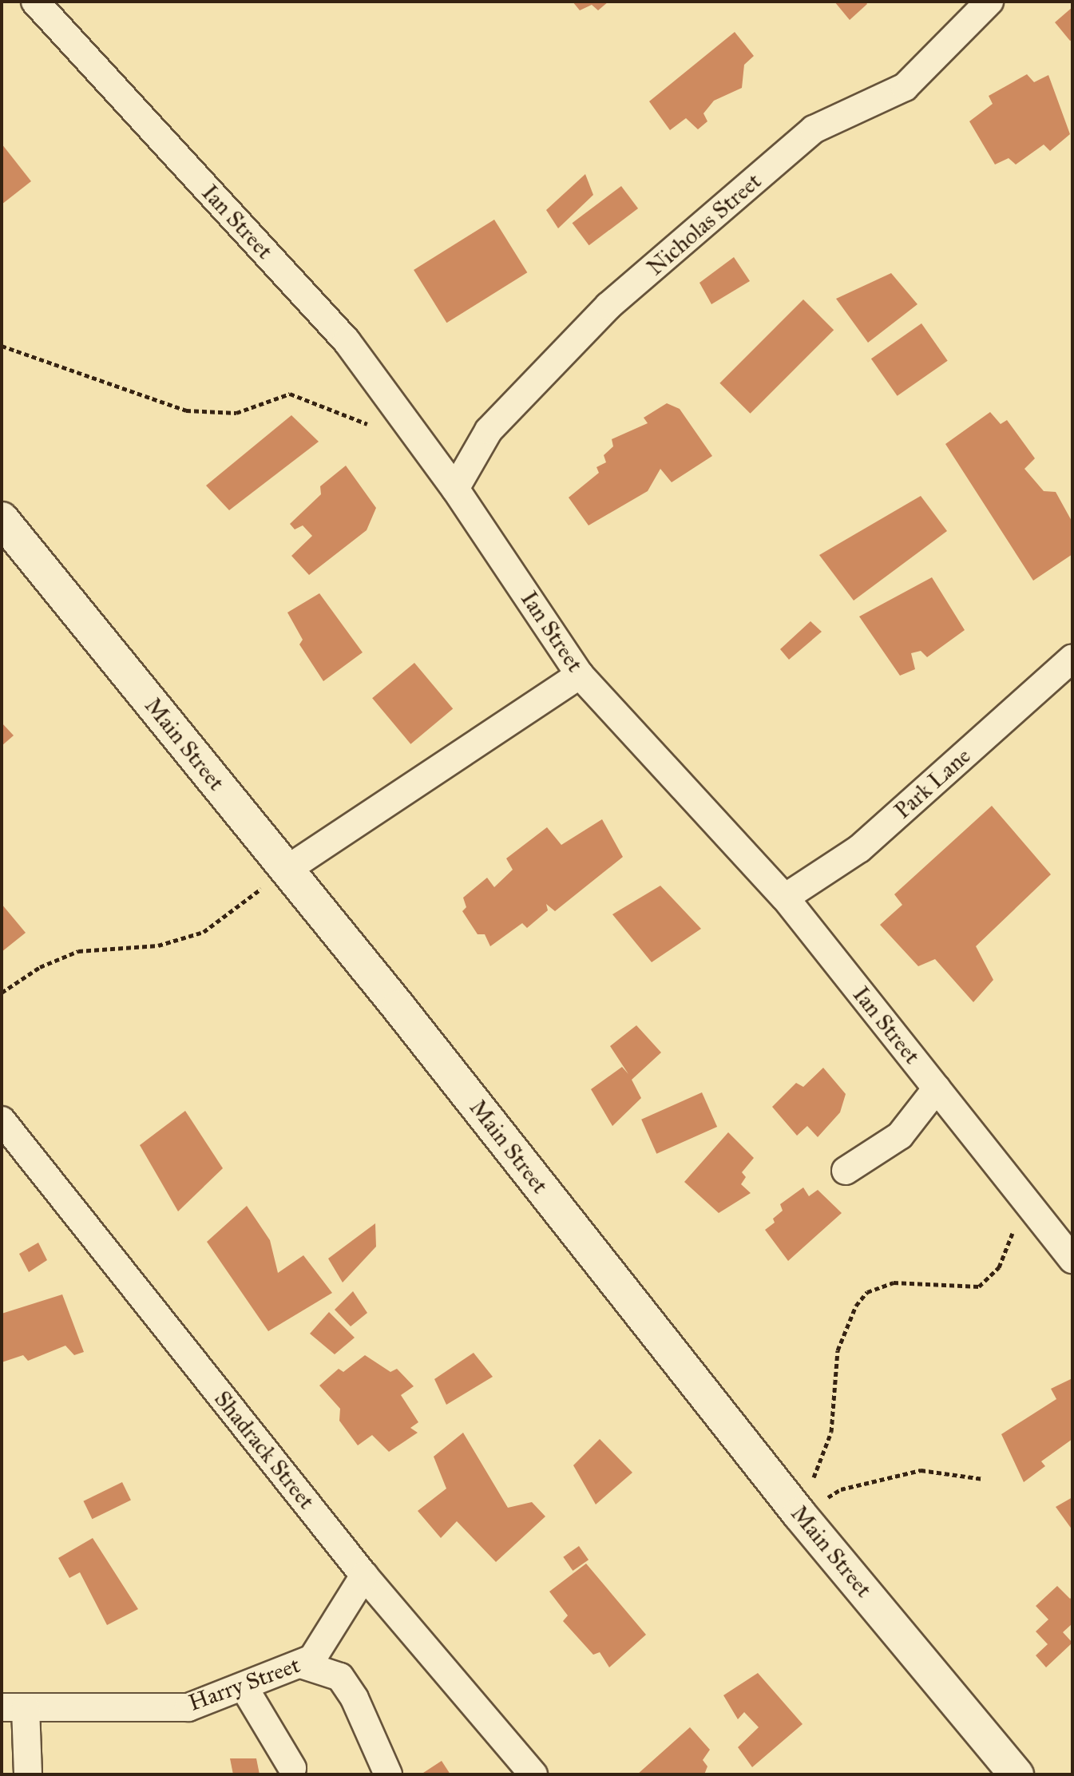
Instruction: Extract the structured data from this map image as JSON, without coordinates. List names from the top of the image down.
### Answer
{
  "streets": {
    "street": [
      "Ian Street",
      "Nicholas Street",
      "Main Street",
      "Park Lane",
      "Shadrack Street",
      "Harry Street"
    ]
  },
  "crossings": [
    ["Ian Street", "Nicholas Street"],
    ["Ian Street", "Park Lane"],
    ["Shadrack Street", "Harry Street"]
  ]
}
